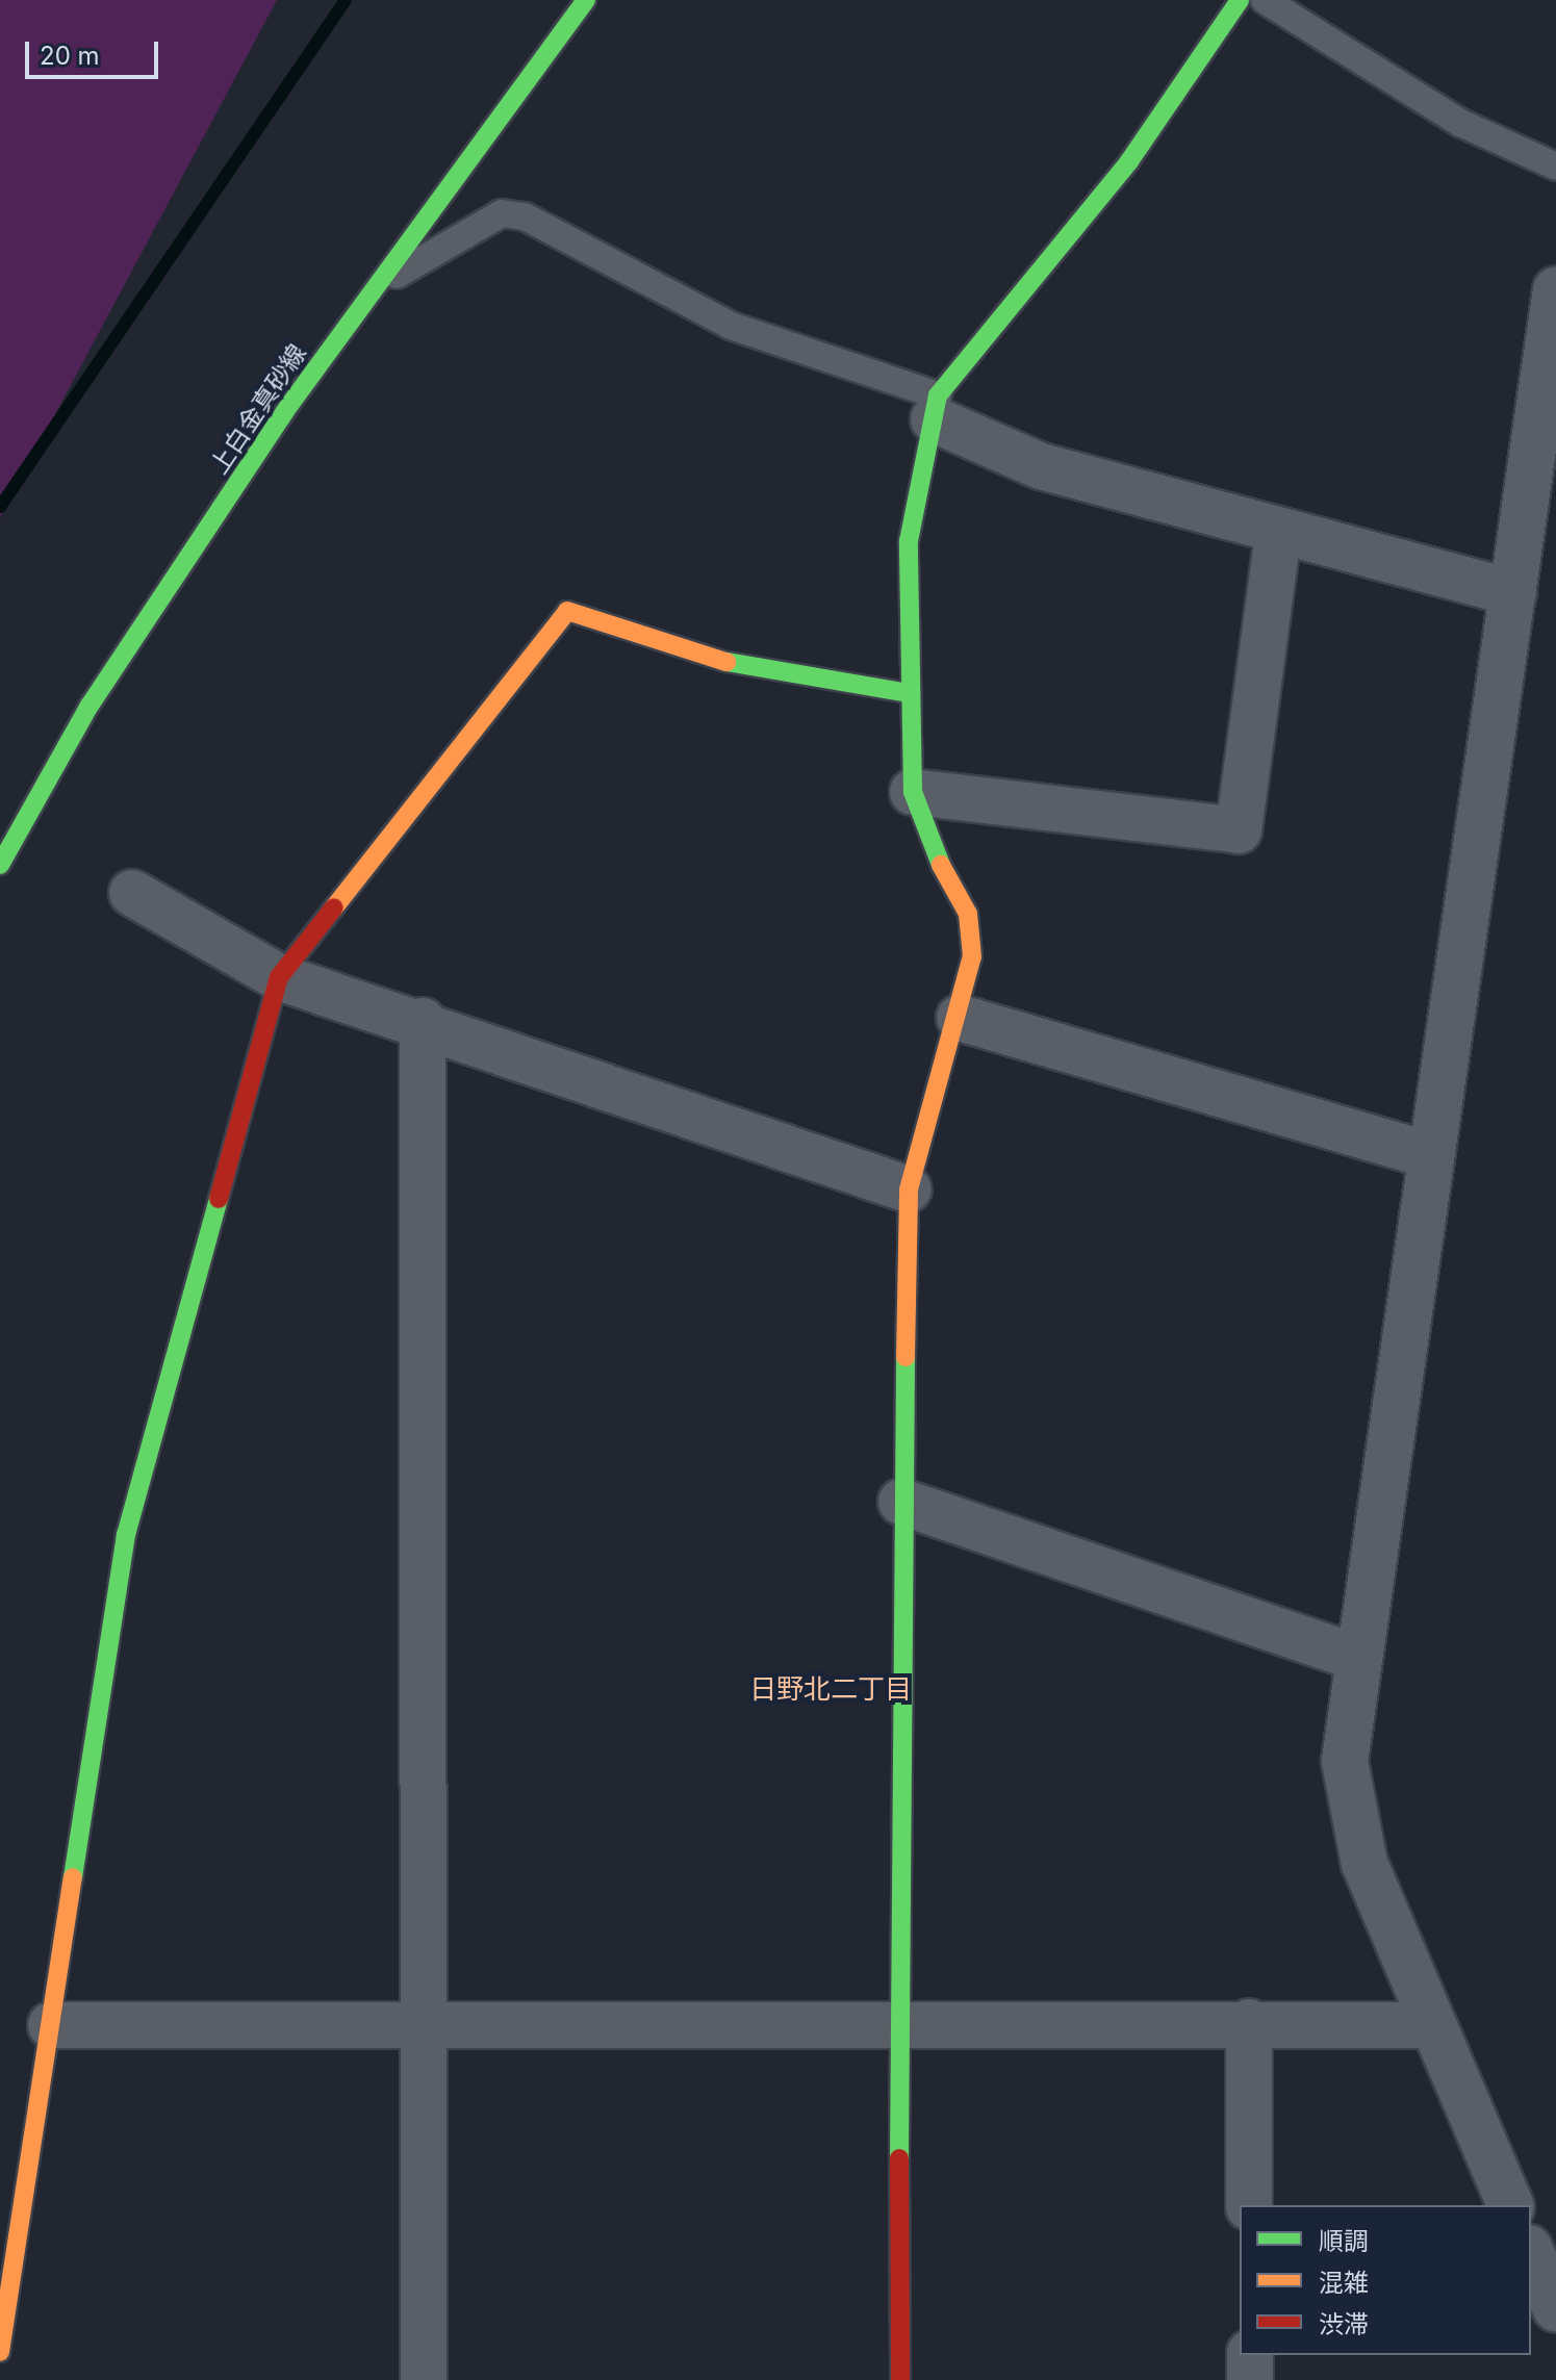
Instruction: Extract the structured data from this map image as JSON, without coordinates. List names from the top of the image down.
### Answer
{
  "streets": {
    "street": ["上白金真砂線"]
  },
  "districts": ["日野北二丁目"],
  "legend": ["順調", "混雑", "渋滞"],
  "scale_bar": "20 m"
}
